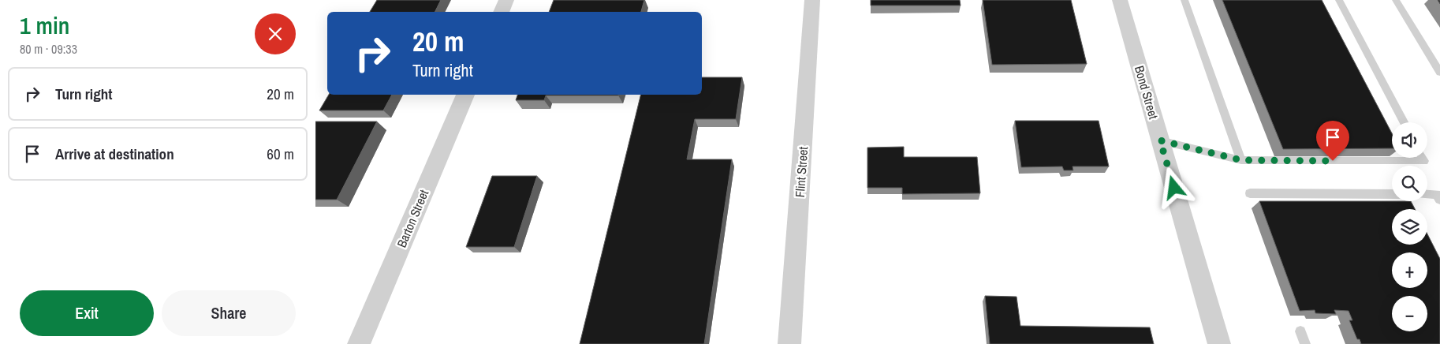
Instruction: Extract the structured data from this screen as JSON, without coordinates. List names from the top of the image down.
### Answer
{
  "streets": {
    "street": ["Bond Street", "Flint Street", "Barton Street"]
  },
  "page": {
    "heading": ["1 min", "80 m · 09:33"],
    "turn": ["20 m", "Turn right"],
    "list": [
      {
        "name": "Turn right",
        "value": "20 m"
      },
      {
        "name": "Arrive at destination",
        "value": "60 m"
      }
    ],
    "map_buttons": ["+", "−"],
    "buttons": ["Exit", "Share"]
  }
}
